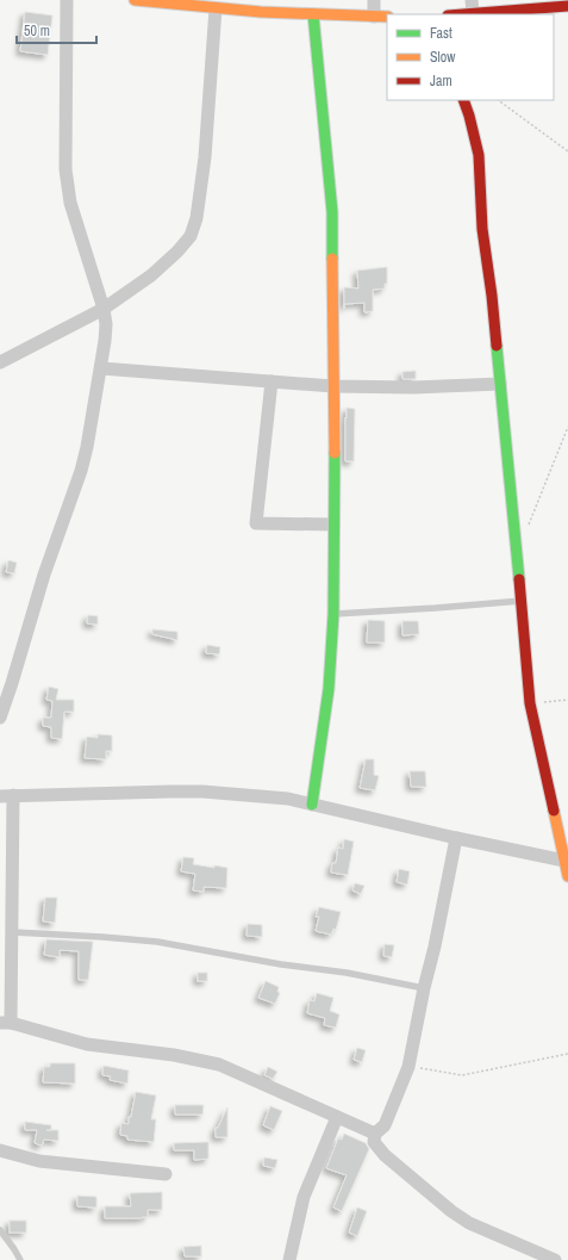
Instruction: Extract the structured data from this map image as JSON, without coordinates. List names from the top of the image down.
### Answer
{
  "legend": ["Fast", "Slow", "Jam"],
  "scale_bar": "50 m"
}
